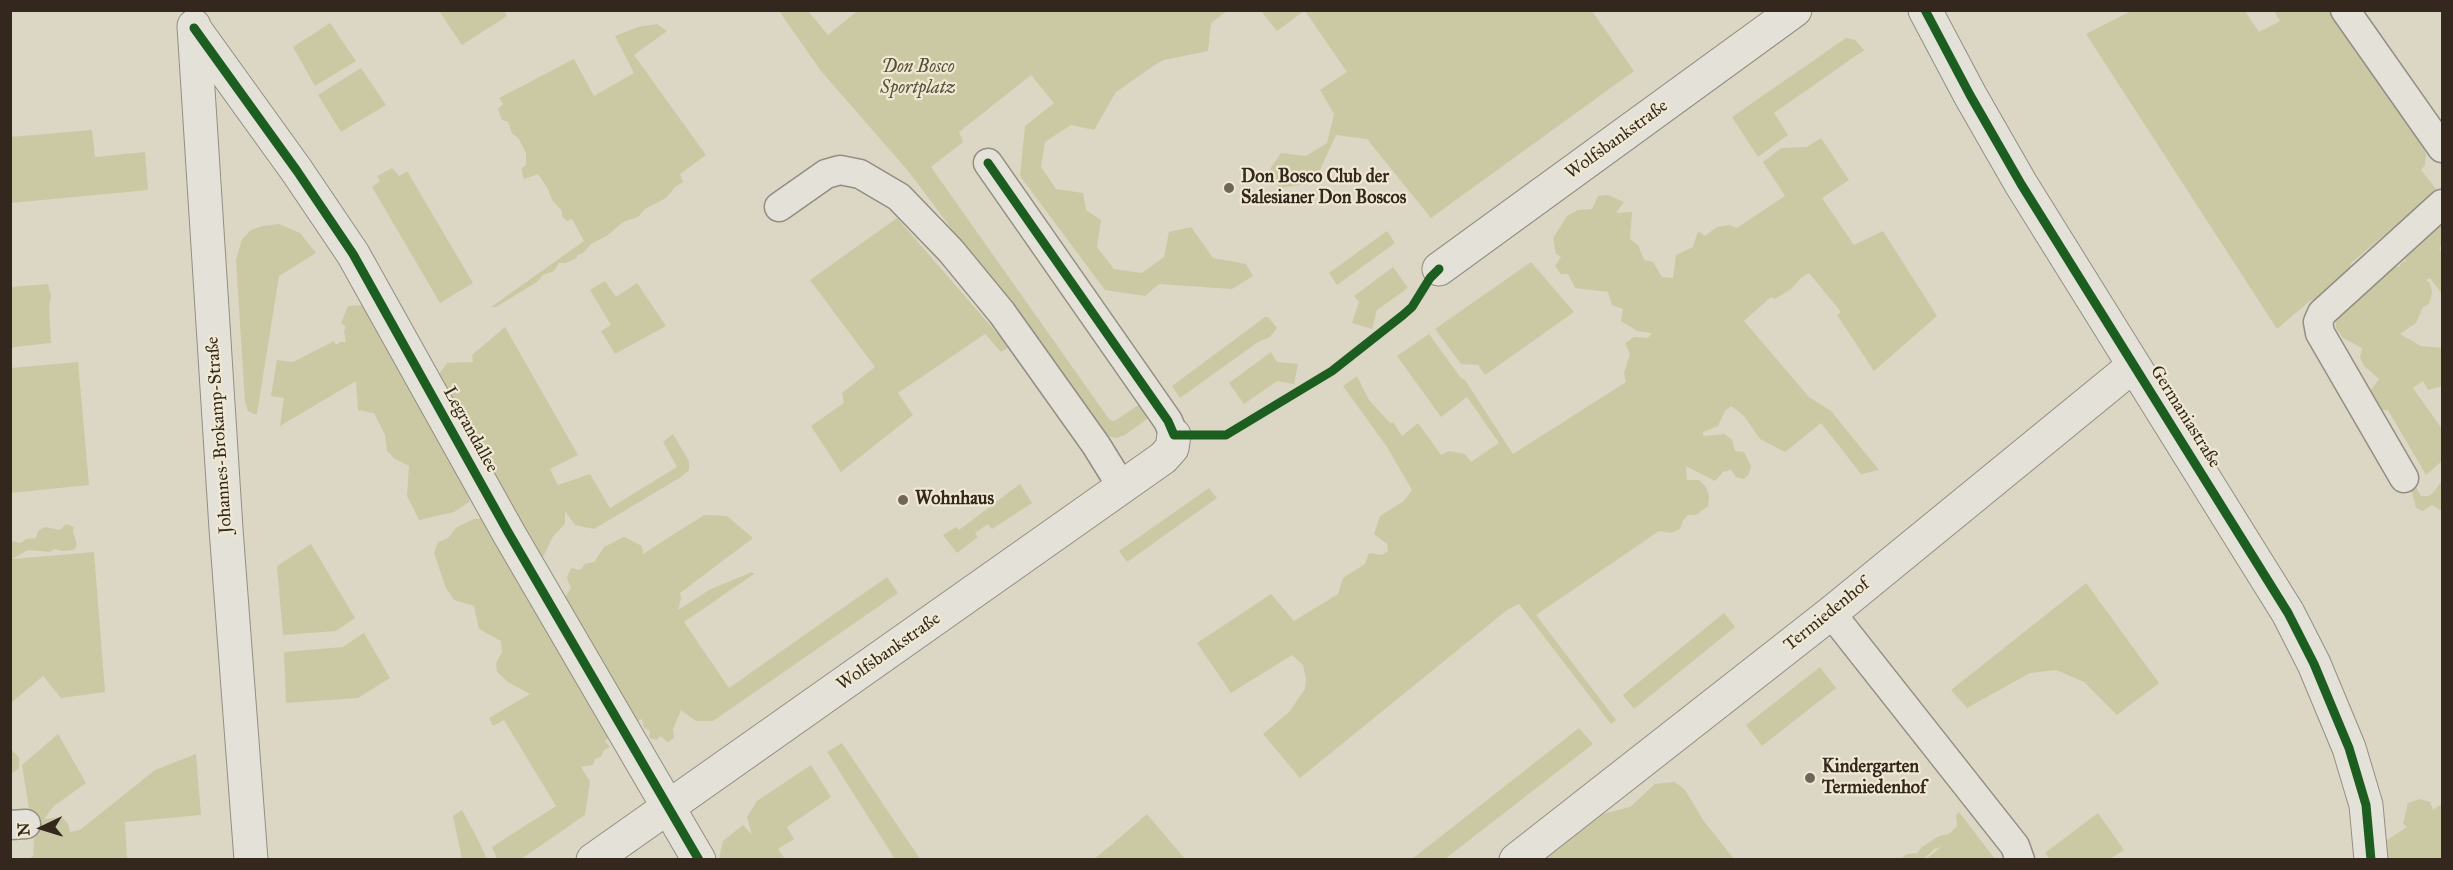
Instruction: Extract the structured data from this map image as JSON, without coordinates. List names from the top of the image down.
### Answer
{
  "streets": {
    "street": [
      "Wolfsbankstraße",
      "Germaniastraße",
      "Legrandallee",
      "Johannes-Brokamp-Straße",
      "Termiedenhof"
    ]
  },
  "crossings": [
    ["Wolfsbankstraße", "Legrandallee"],
    ["Germaniastraße", "Termiedenhof"],
    ["Legrandallee", "Johannes-Brokamp-Straße"]
  ],
  "parks": ["Don Bosco Sportplatz"],
  "places": ["Don Bosco Club der Salesianer Don Boscos", "Wohnhaus", "Kindergarten Termiedenhof"],
  "north": "left"
}
